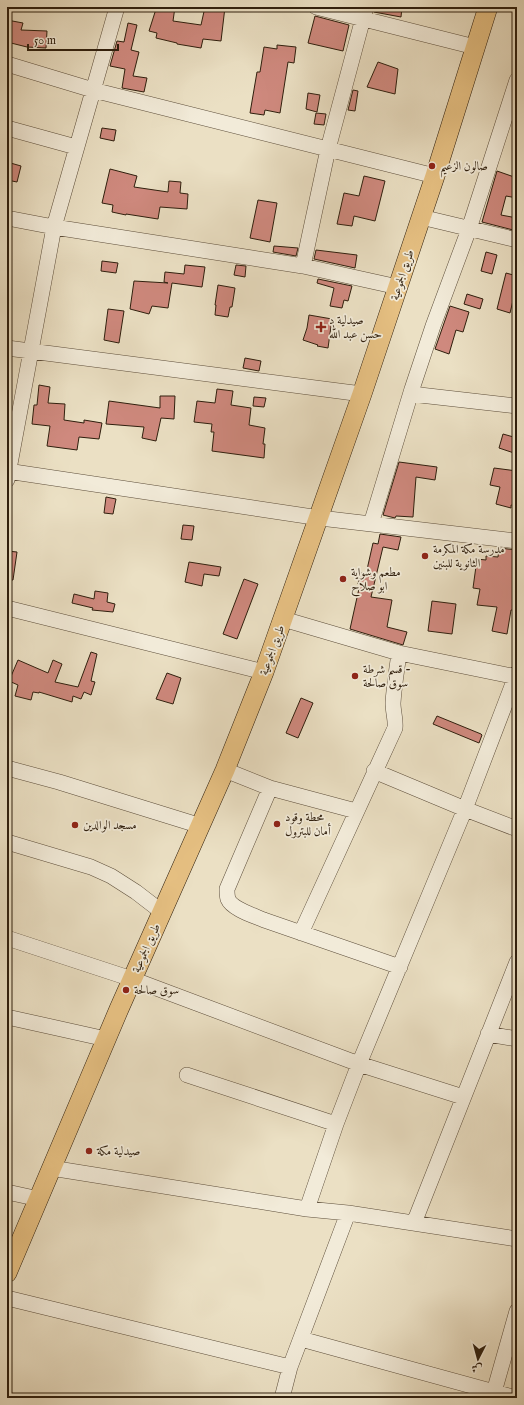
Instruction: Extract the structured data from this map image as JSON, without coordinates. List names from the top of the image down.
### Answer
{
  "streets": {
    "main road": ["طريق الجموعية"]
  },
  "places": {
    "other": [
      "صالون الزعيم",
      "مدرسة مكة المكرمة الثانوية للبنين",
      "مطعم وشواية ابو صلاح",
      "قسم شرطة - سوق صالحة",
      "محطة وقود أمان للبترول",
      "مسجد الوالدين",
      "سوق صالحة",
      "صيدلية مكة"
    ],
    "health": ["صيدلية د حسن عبد الله"]
  },
  "scale_bar": "50 m",
  "north": "bottom"
}
